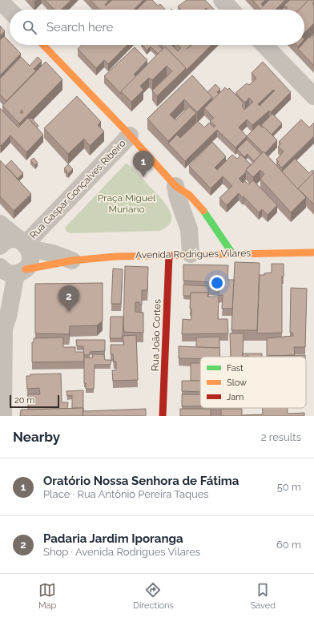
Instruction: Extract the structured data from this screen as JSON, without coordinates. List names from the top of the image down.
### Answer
{
  "streets": {
    "street": ["Rua Gaspar Gonçalves Ribeiro", "Avenida Rodrigues Vilares", "Rua João Cortes"]
  },
  "crossings": [
    ["Rua Gaspar Gonçalves Ribeiro", "Avenida Rodrigues Vilares"],
    ["Avenida Rodrigues Vilares", "Rua João Cortes"]
  ],
  "parks": ["Praça Miguel Muriano"],
  "legend": ["Fast", "Slow", "Jam"],
  "scale_bar": "20 m",
  "page": {
    "search": "Search here",
    "pins": ["1", "2"],
    "scale": "20 m",
    "heading": ["Nearby", "2 results"],
    "list": [
      {
        "mark": "1",
        "name": "Oratório Nossa Senhora de Fátima",
        "note": "Place · Rua Antônio Pereira Taques",
        "value": "50 m"
      },
      {
        "mark": "2",
        "name": "Padaria Jardim Iporanga",
        "note": "Shop · Avenida Rodrigues Vilares",
        "value": "60 m"
      }
    ],
    "nav": ["Map", "Directions", "Saved"]
  }
}
